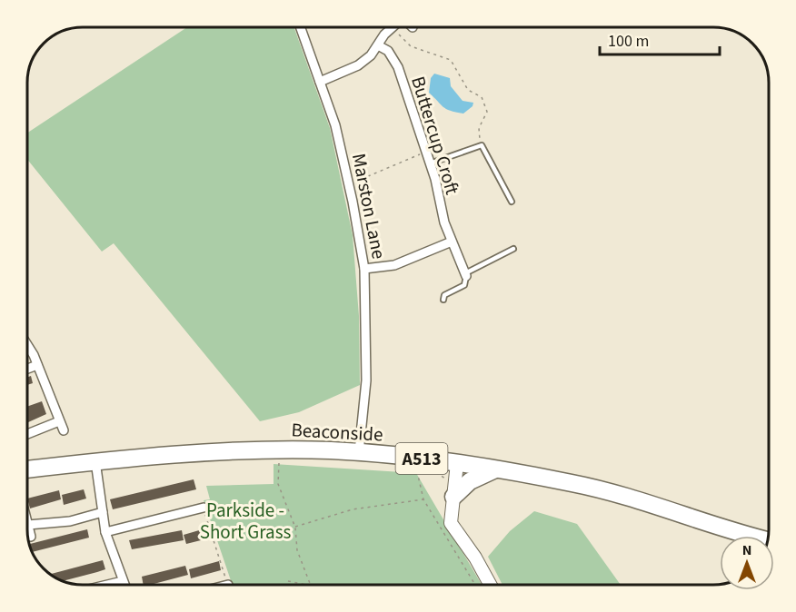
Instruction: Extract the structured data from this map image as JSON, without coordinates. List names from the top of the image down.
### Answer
{
  "streets": {
    "highway": ["Beaconside", "A513"],
    "street": ["Buttercup Croft", "Marston Lane"]
  },
  "crossings": [
    ["Marston Lane", "Beaconside"]
  ],
  "parks": ["Parkside - Short Grass"],
  "scale_bar": "100 m",
  "north": "top"
}
